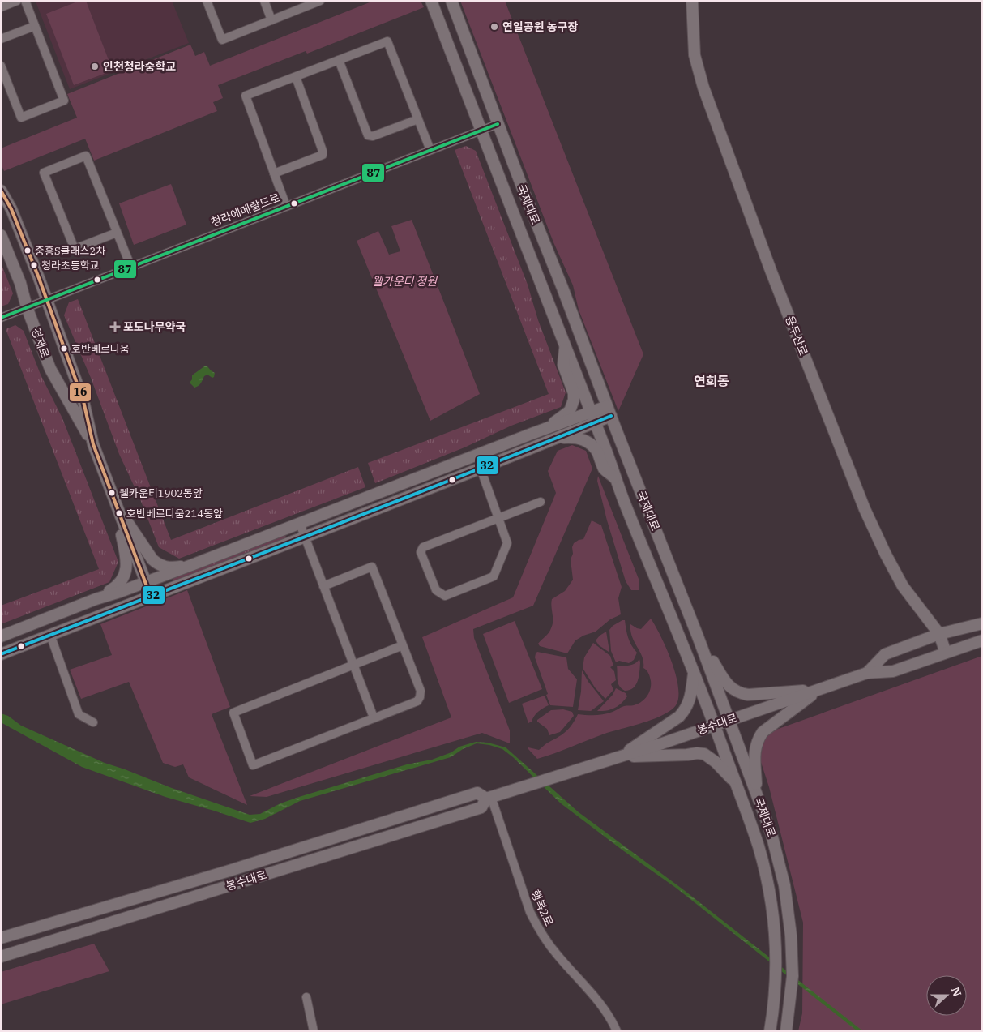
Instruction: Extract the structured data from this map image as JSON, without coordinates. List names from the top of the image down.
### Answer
{
  "streets": {
    "main road": [
      "국제대로",
      "용두산로",
      "경제로",
      "봉수대로"
    ],
    "street": ["청라에메랄드로", "행복2로"]
  },
  "crossings": [
    ["국제대로", "청라에메랄드로"],
    ["국제대로", "봉수대로"],
    ["청라에메랄드로", "경제로"],
    ["용두산로", "봉수대로"],
    ["봉수대로", "행복2로"]
  ],
  "districts": ["연희동"],
  "parks": ["웰카운티 정원"],
  "places": {
    "other": [
      "연일공원 농구장",
      "인천청라중학교",
      "중흥S클래스2차",
      "청라초등학교",
      "호반베르디움",
      "웰카운티1902동앞",
      "호반베르디움214동앞"
    ],
    "health": ["포도나무약국"]
  },
  "lines": ["transit line 87", "transit line 16", "transit line 32"],
  "north": "right"
}
